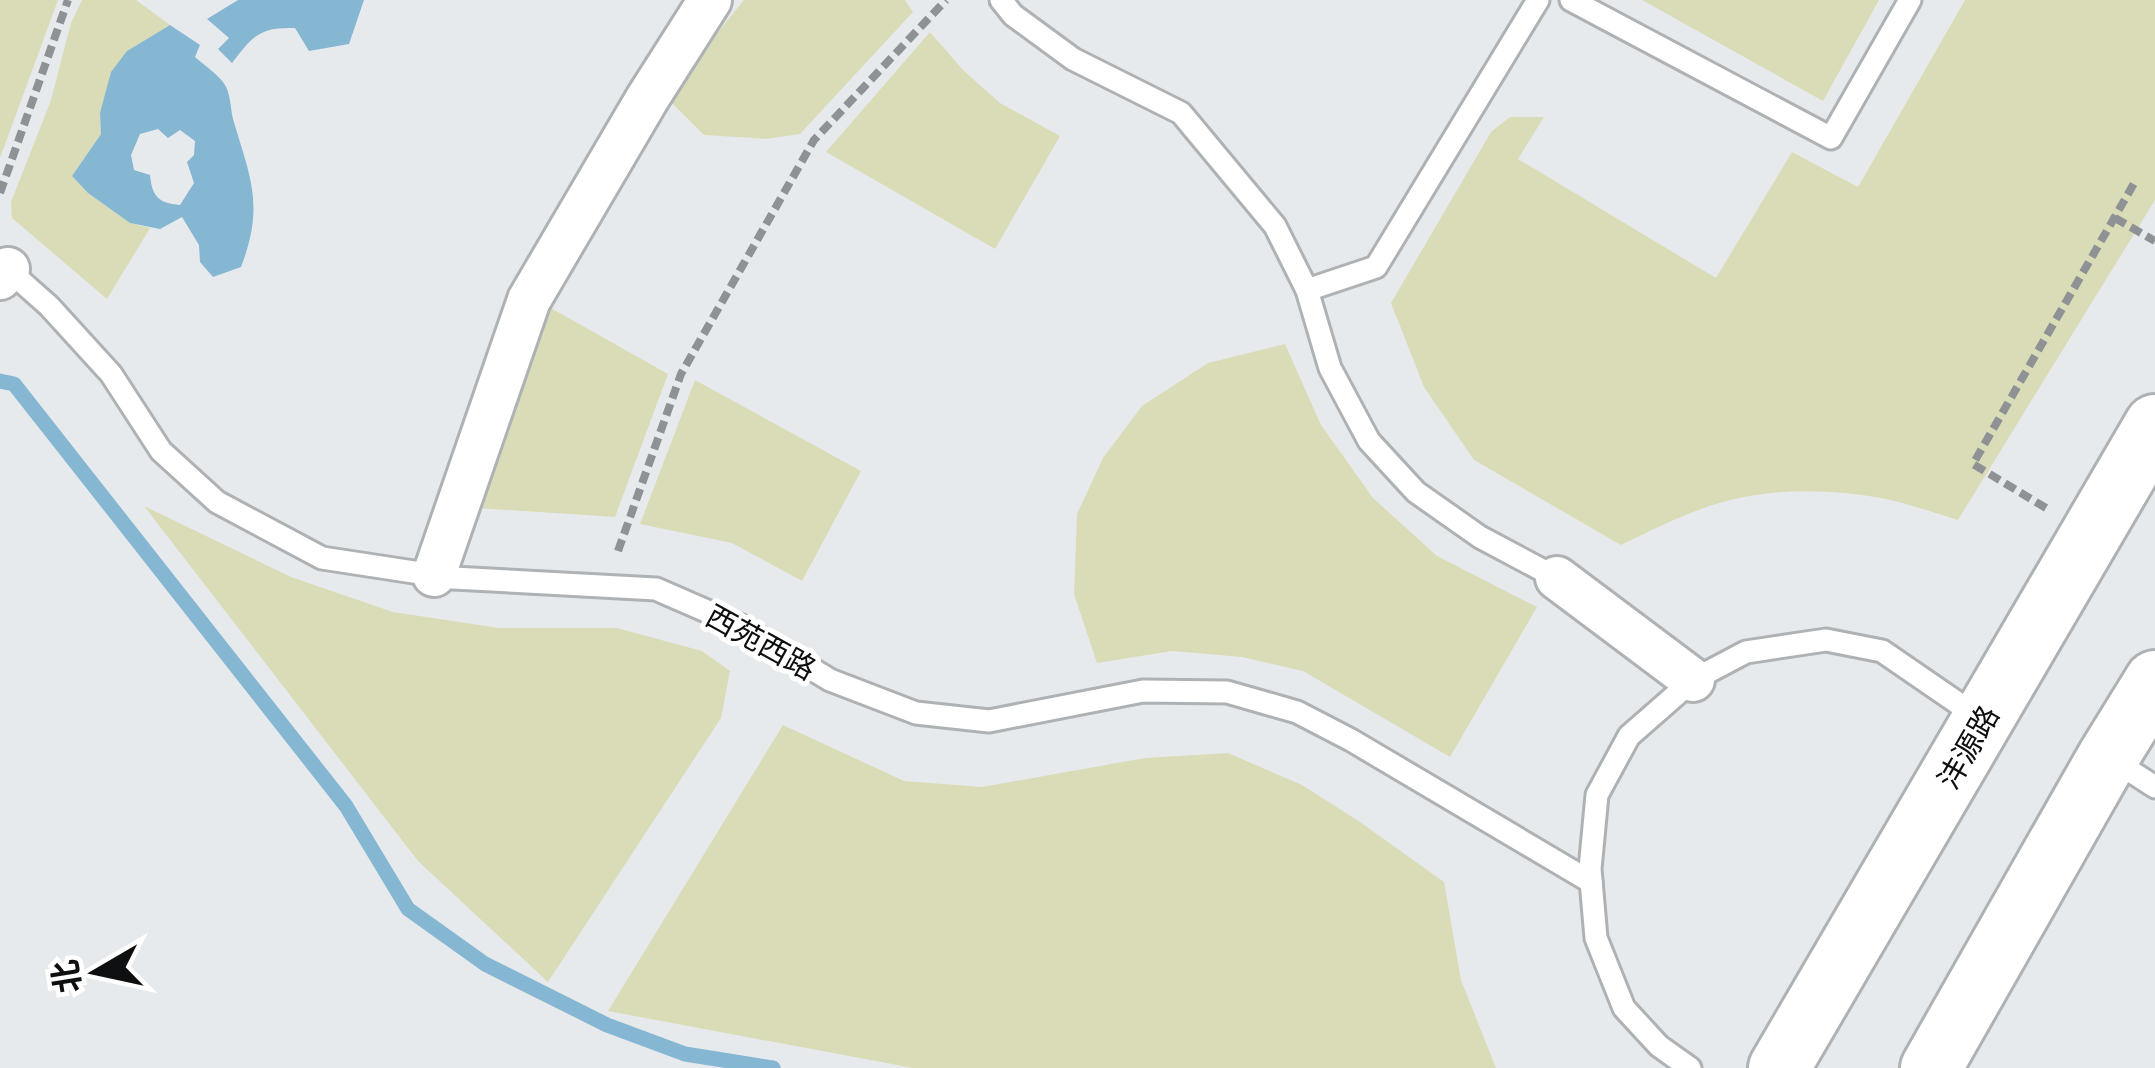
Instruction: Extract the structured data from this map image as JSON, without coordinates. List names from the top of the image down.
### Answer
{
  "streets": {
    "main road": ["沣源路"],
    "lane": ["西苑西路"]
  },
  "north": "left"
}
